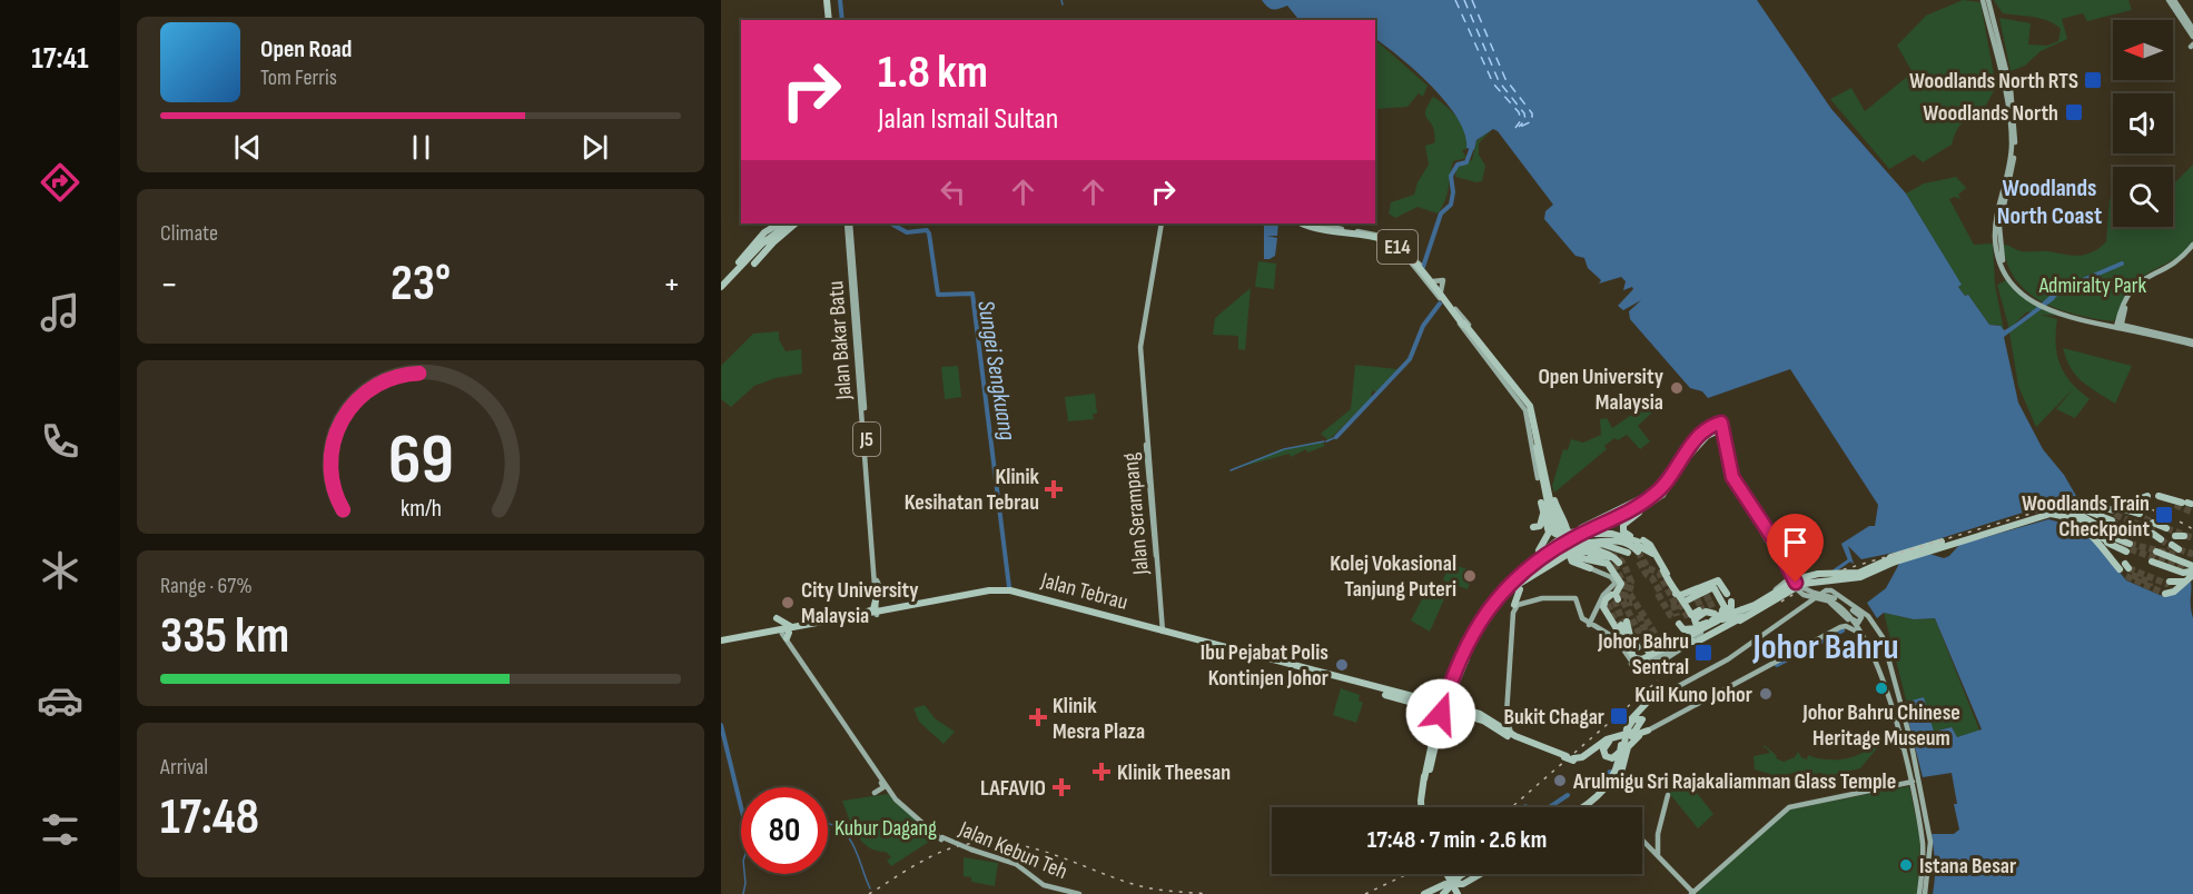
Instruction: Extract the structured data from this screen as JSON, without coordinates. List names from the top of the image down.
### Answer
{
  "streets": {
    "highway": ["E14", "Jalan Tebrau"],
    "main road": [
      "Jalan Bakar Batu",
      "J5",
      "Jalan Serampang",
      "Jalan Kebun Teh"
    ]
  },
  "crossings": [
    ["Jalan Serampang", "Jalan Tebrau"],
    ["Jalan Tebrau", "Jalan Kebun Teh"]
  ],
  "districts": ["Woodlands North Coast", "Johor Bahru"],
  "water": ["Sungei Sengkuang"],
  "parks": ["Admiralty Park", "Kubur Dagang"],
  "places": {
    "transit": [
      "Woodlands North RTS",
      "Woodlands North",
      "Woodlands Train Checkpoint",
      "Johor Bahru Sentral",
      "Bukit Chagar"
    ],
    "other": [
      "Open University Malaysia",
      "Kolej Vokasional Tanjung Puteri",
      "City University Malaysia",
      "Ibu Pejabat Polis Kontinjen Johor",
      "Johor Bahru Chinese Heritage Museum",
      "Kuil Kuno Johor",
      "Arulmigu Sri Rajakaliamman Glass Temple",
      "Istana Besar"
    ],
    "health": [
      "Klinik Kesihatan Tebrau",
      "Klinik Mesra Plaza",
      "Klinik Theesan",
      "LAFAVIO"
    ]
  },
  "north": "left",
  "page": {
    "tabs": "17:41",
    "turn": ["1.8 km", "Jalan Ismail Sultan"],
    "song": ["Open Road", "Tom Ferris"],
    "tile": [
      "Climate",
      ["Range · 67%", "335 km"],
      ["Arrival", "17:48"]
    ],
    "heat": ["−", "23°", "+"],
    "limit": "80",
    "trip": "17:48 · 7 min · 2.6 km",
    "gauge": ["69", "km/h"]
  }
}
